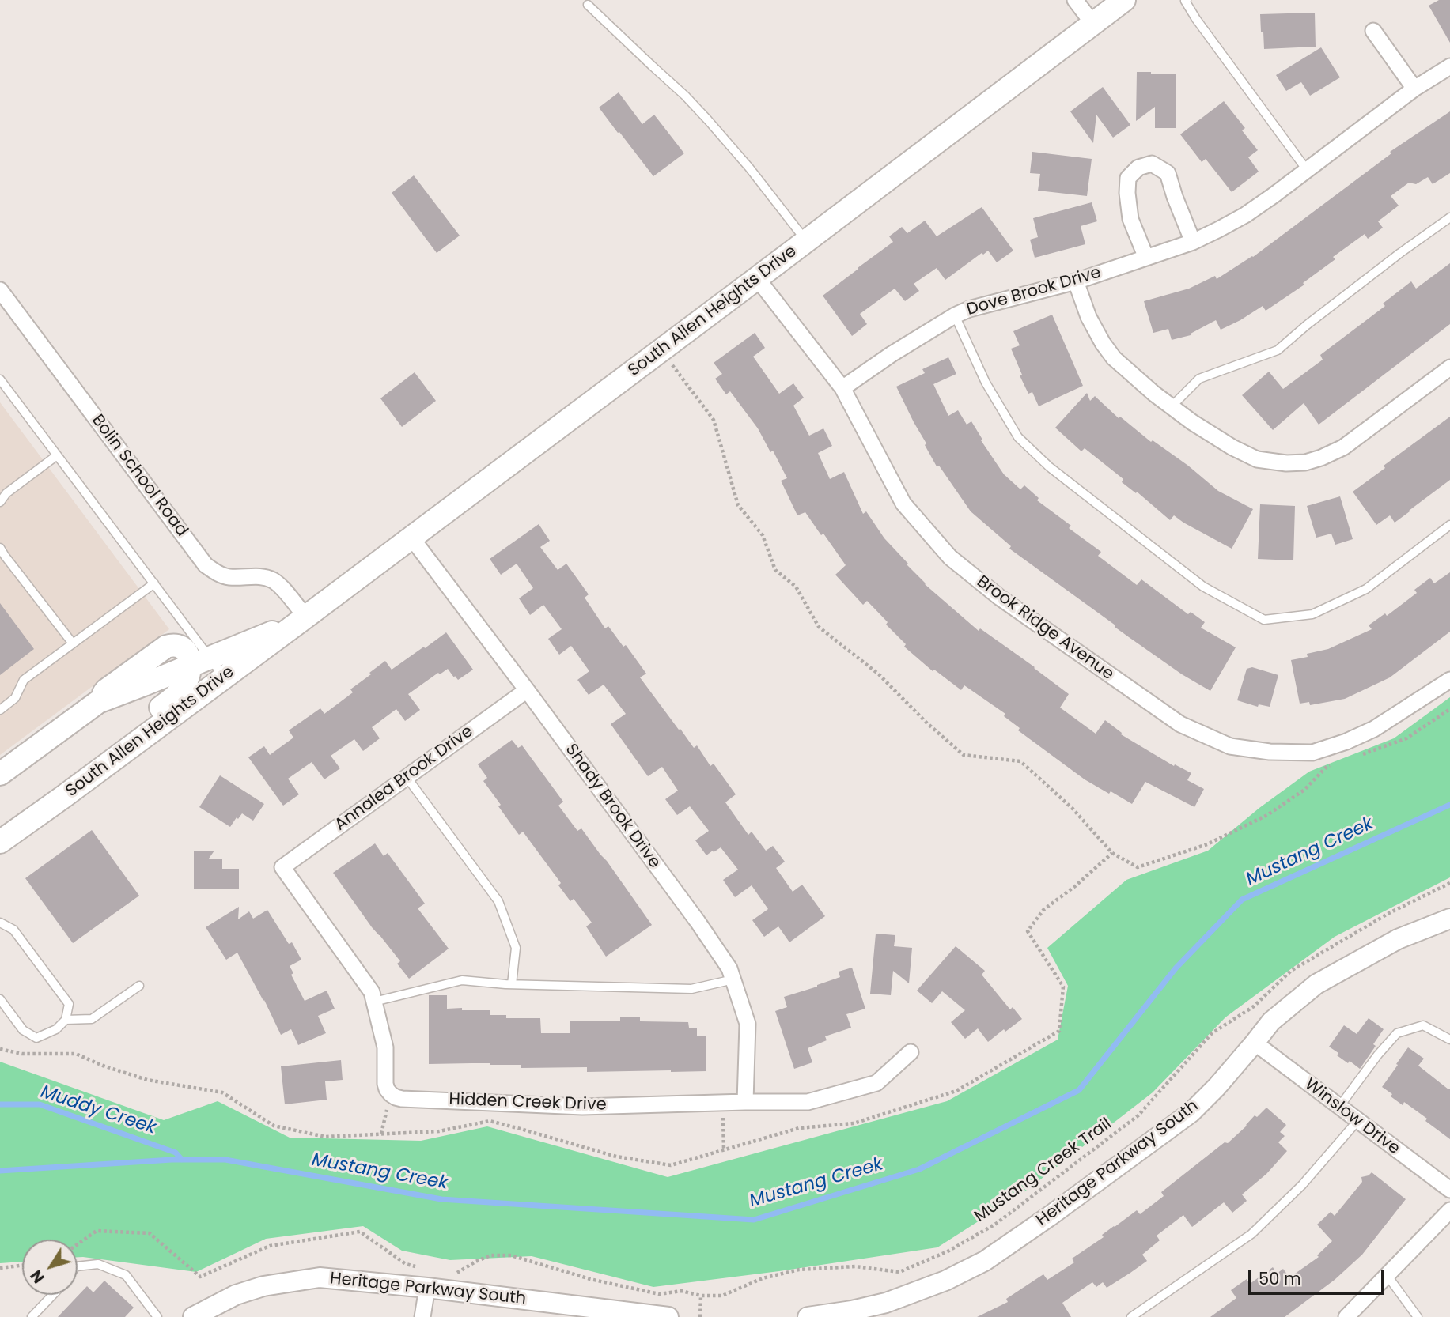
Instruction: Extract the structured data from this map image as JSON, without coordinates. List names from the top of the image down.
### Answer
{
  "streets": {
    "main road": ["South Allen Heights Drive"],
    "street": [
      "Dove Brook Drive",
      "Bolin School Road",
      "Brook Ridge Avenue",
      "Annalea Brook Drive",
      "Shady Brook Drive",
      "Hidden Creek Drive",
      "Winslow Drive",
      "Heritage Parkway South"
    ],
    "path": ["Mustang Creek Trail"]
  },
  "crossings": [
    ["Dove Brook Drive", "Brook Ridge Avenue"],
    ["South Allen Heights Drive", "Bolin School Road"],
    ["South Allen Heights Drive", "Brook Ridge Avenue"],
    ["South Allen Heights Drive", "Shady Brook Drive"],
    ["Annalea Brook Drive", "Shady Brook Drive"],
    ["Shady Brook Drive", "Hidden Creek Drive"],
    ["Winslow Drive", "Heritage Parkway South"]
  ],
  "water": ["Mustang Creek", "Muddy Creek"],
  "scale_bar": "50 m",
  "north": "bottom left"
}
